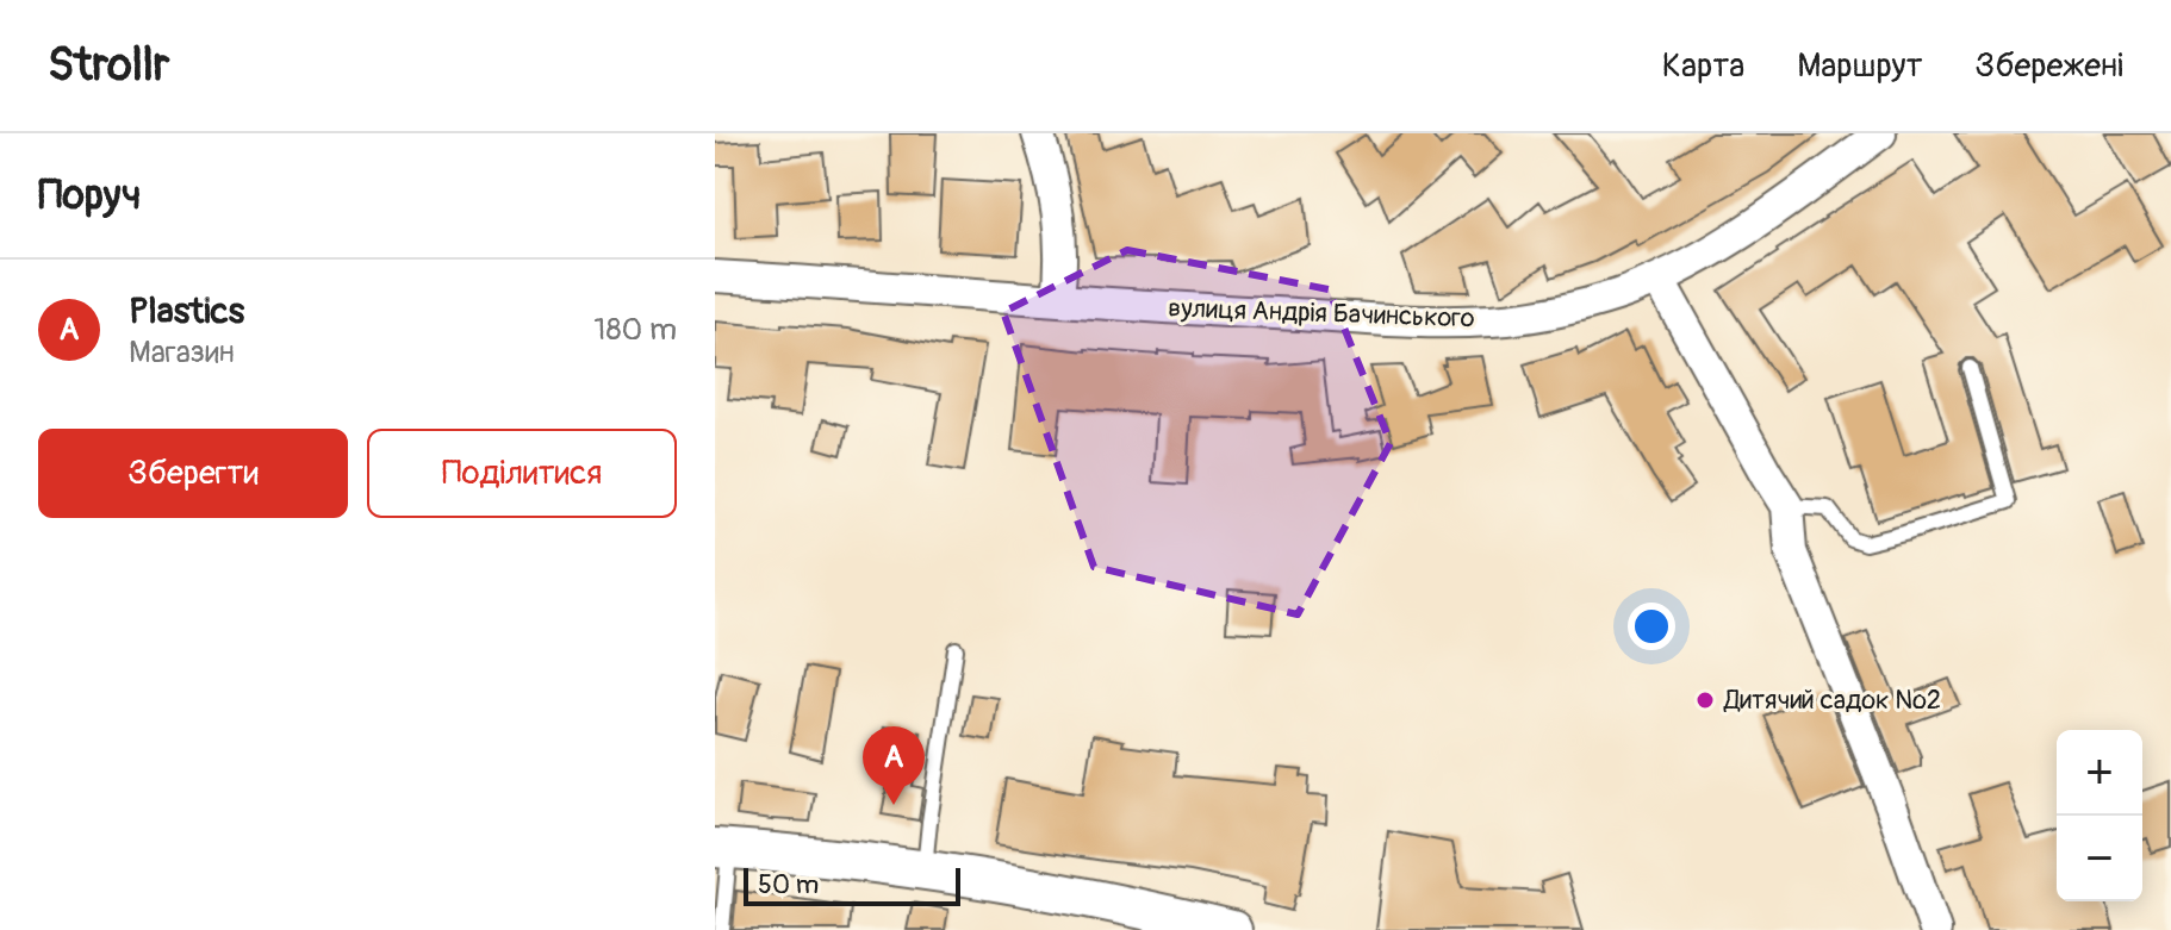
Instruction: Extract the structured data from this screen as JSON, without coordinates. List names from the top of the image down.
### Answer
{
  "streets": {
    "street": ["вулиця Андрія Бачинського"]
  },
  "places": ["Дитячий садок №2"],
  "scale_bar": "50 m",
  "page": {
    "header": "Strollr",
    "nav": ["Карта", "Маршрут", "Збережені"],
    "heading": "Поруч",
    "list": [
      {
        "mark": "A",
        "name": "Plastics",
        "note": "Магазин",
        "value": "180 m"
      }
    ],
    "buttons": ["Зберегти", "Поділитися"],
    "pins": "A",
    "map_buttons": ["+", "−"],
    "scale": "50 m"
  }
}
